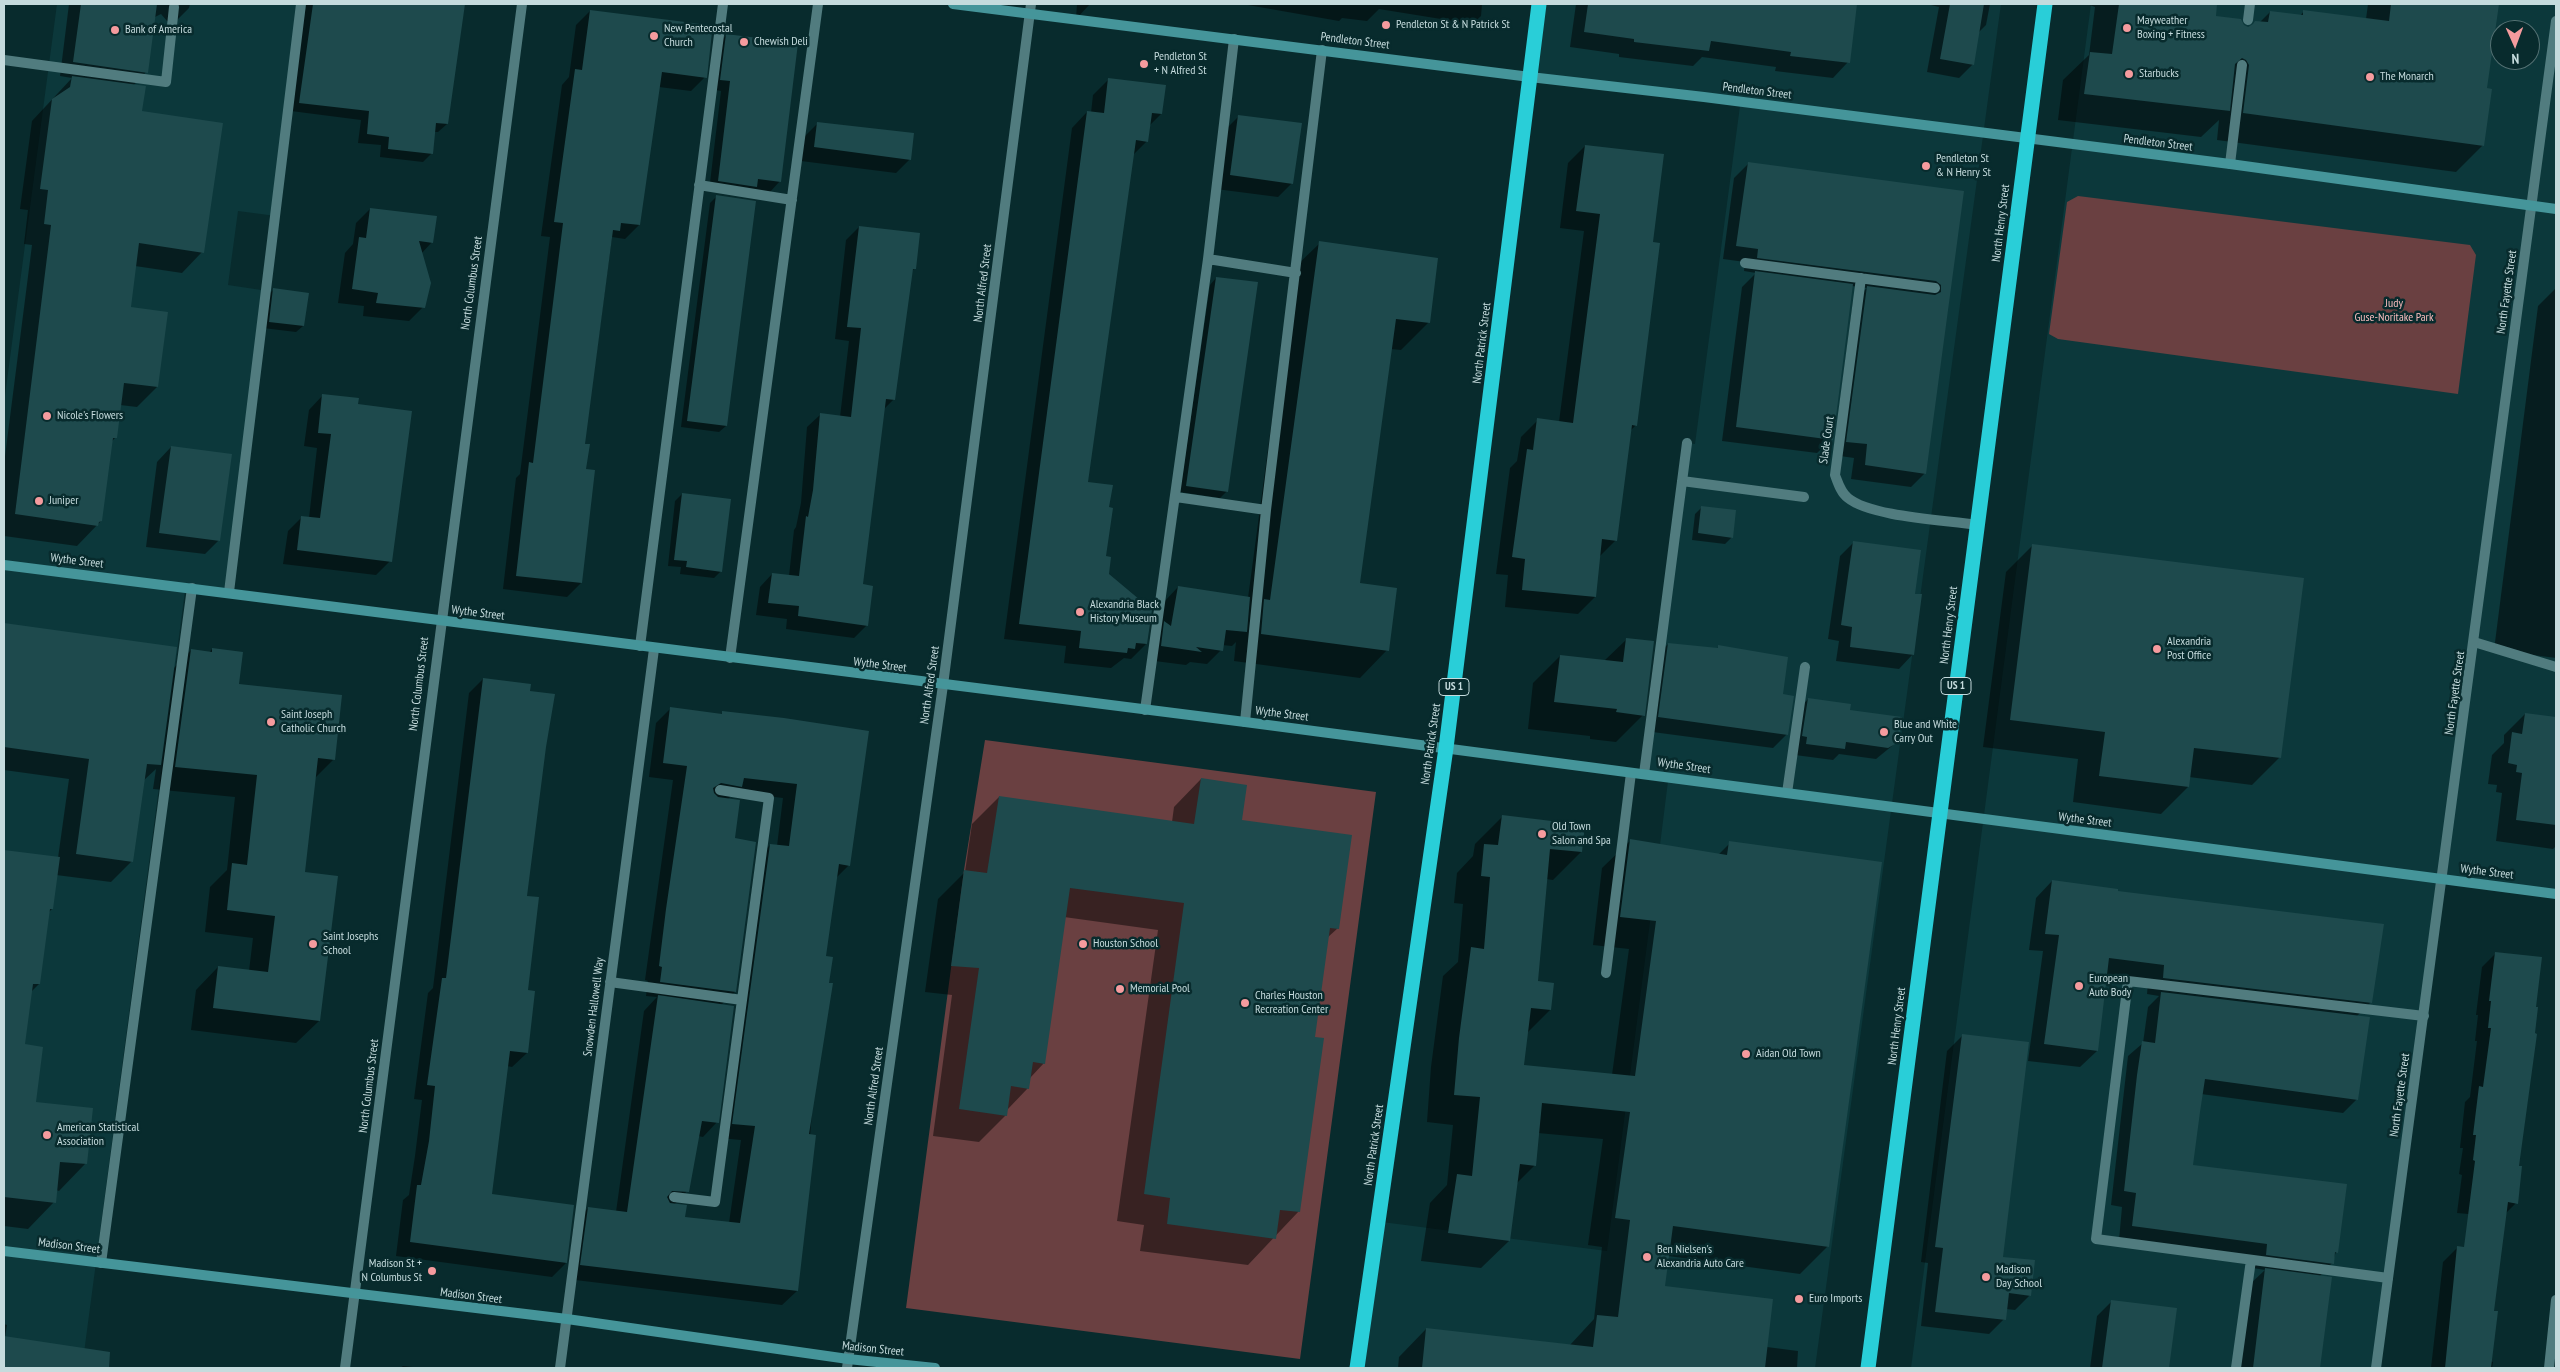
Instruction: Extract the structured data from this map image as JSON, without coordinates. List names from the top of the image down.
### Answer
{
  "streets": {
    "highway": ["North Henry Street", "North Patrick Street", "US 1"],
    "street": [
      "Pendleton Street",
      "North Columbus Street",
      "North Alfred Street",
      "North Fayette Street",
      "Slade Court",
      "Wythe Street",
      "Snowden Hallowell Way",
      "Madison Street"
    ]
  },
  "crossings": [
    ["Pendleton Street", "North Henry Street"],
    ["Pendleton Street", "North Alfred Street"],
    ["Pendleton Street", "North Fayette Street"],
    ["Pendleton Street", "North Patrick Street"],
    ["North Henry Street", "Slade Court"],
    ["North Henry Street", "Wythe Street"],
    ["North Columbus Street", "Wythe Street"],
    ["North Columbus Street", "Madison Street"],
    ["North Alfred Street", "Wythe Street"],
    ["North Alfred Street", "Madison Street"],
    ["North Fayette Street", "Wythe Street"],
    ["North Patrick Street", "Wythe Street"],
    ["Wythe Street", "Snowden Hallowell Way"],
    ["Snowden Hallowell Way", "Madison Street"]
  ],
  "parks": ["Judy Guse-Noritake Park"],
  "places": [
    "Pendleton St & N Patrick St",
    "Mayweather Boxing + Fitness",
    "Bank of America",
    "New Pentecostal Church",
    "Chewish Deli",
    "Pendleton St + N Alfred St",
    "Starbucks",
    "The Monarch",
    "Pendleton St & N Henry St",
    "Nicole's Flowers",
    "Juniper",
    "Alexandria Black History Museum",
    "Alexandria Post Office",
    "Saint Joseph Catholic Church",
    "Blue and White Carry Out",
    "Old Town Salon and Spa",
    "Saint Josephs School",
    "Houston School",
    "European Auto Body",
    "Memorial Pool",
    "Charles Houston Recreation Center",
    "Aidan Old Town",
    "American Statistical Association",
    "Ben Nielsen's Alexandria Auto Care",
    "Madison St + N Columbus St",
    "Madison Day School",
    "Euro Imports"
  ],
  "north": "bottom"
}
